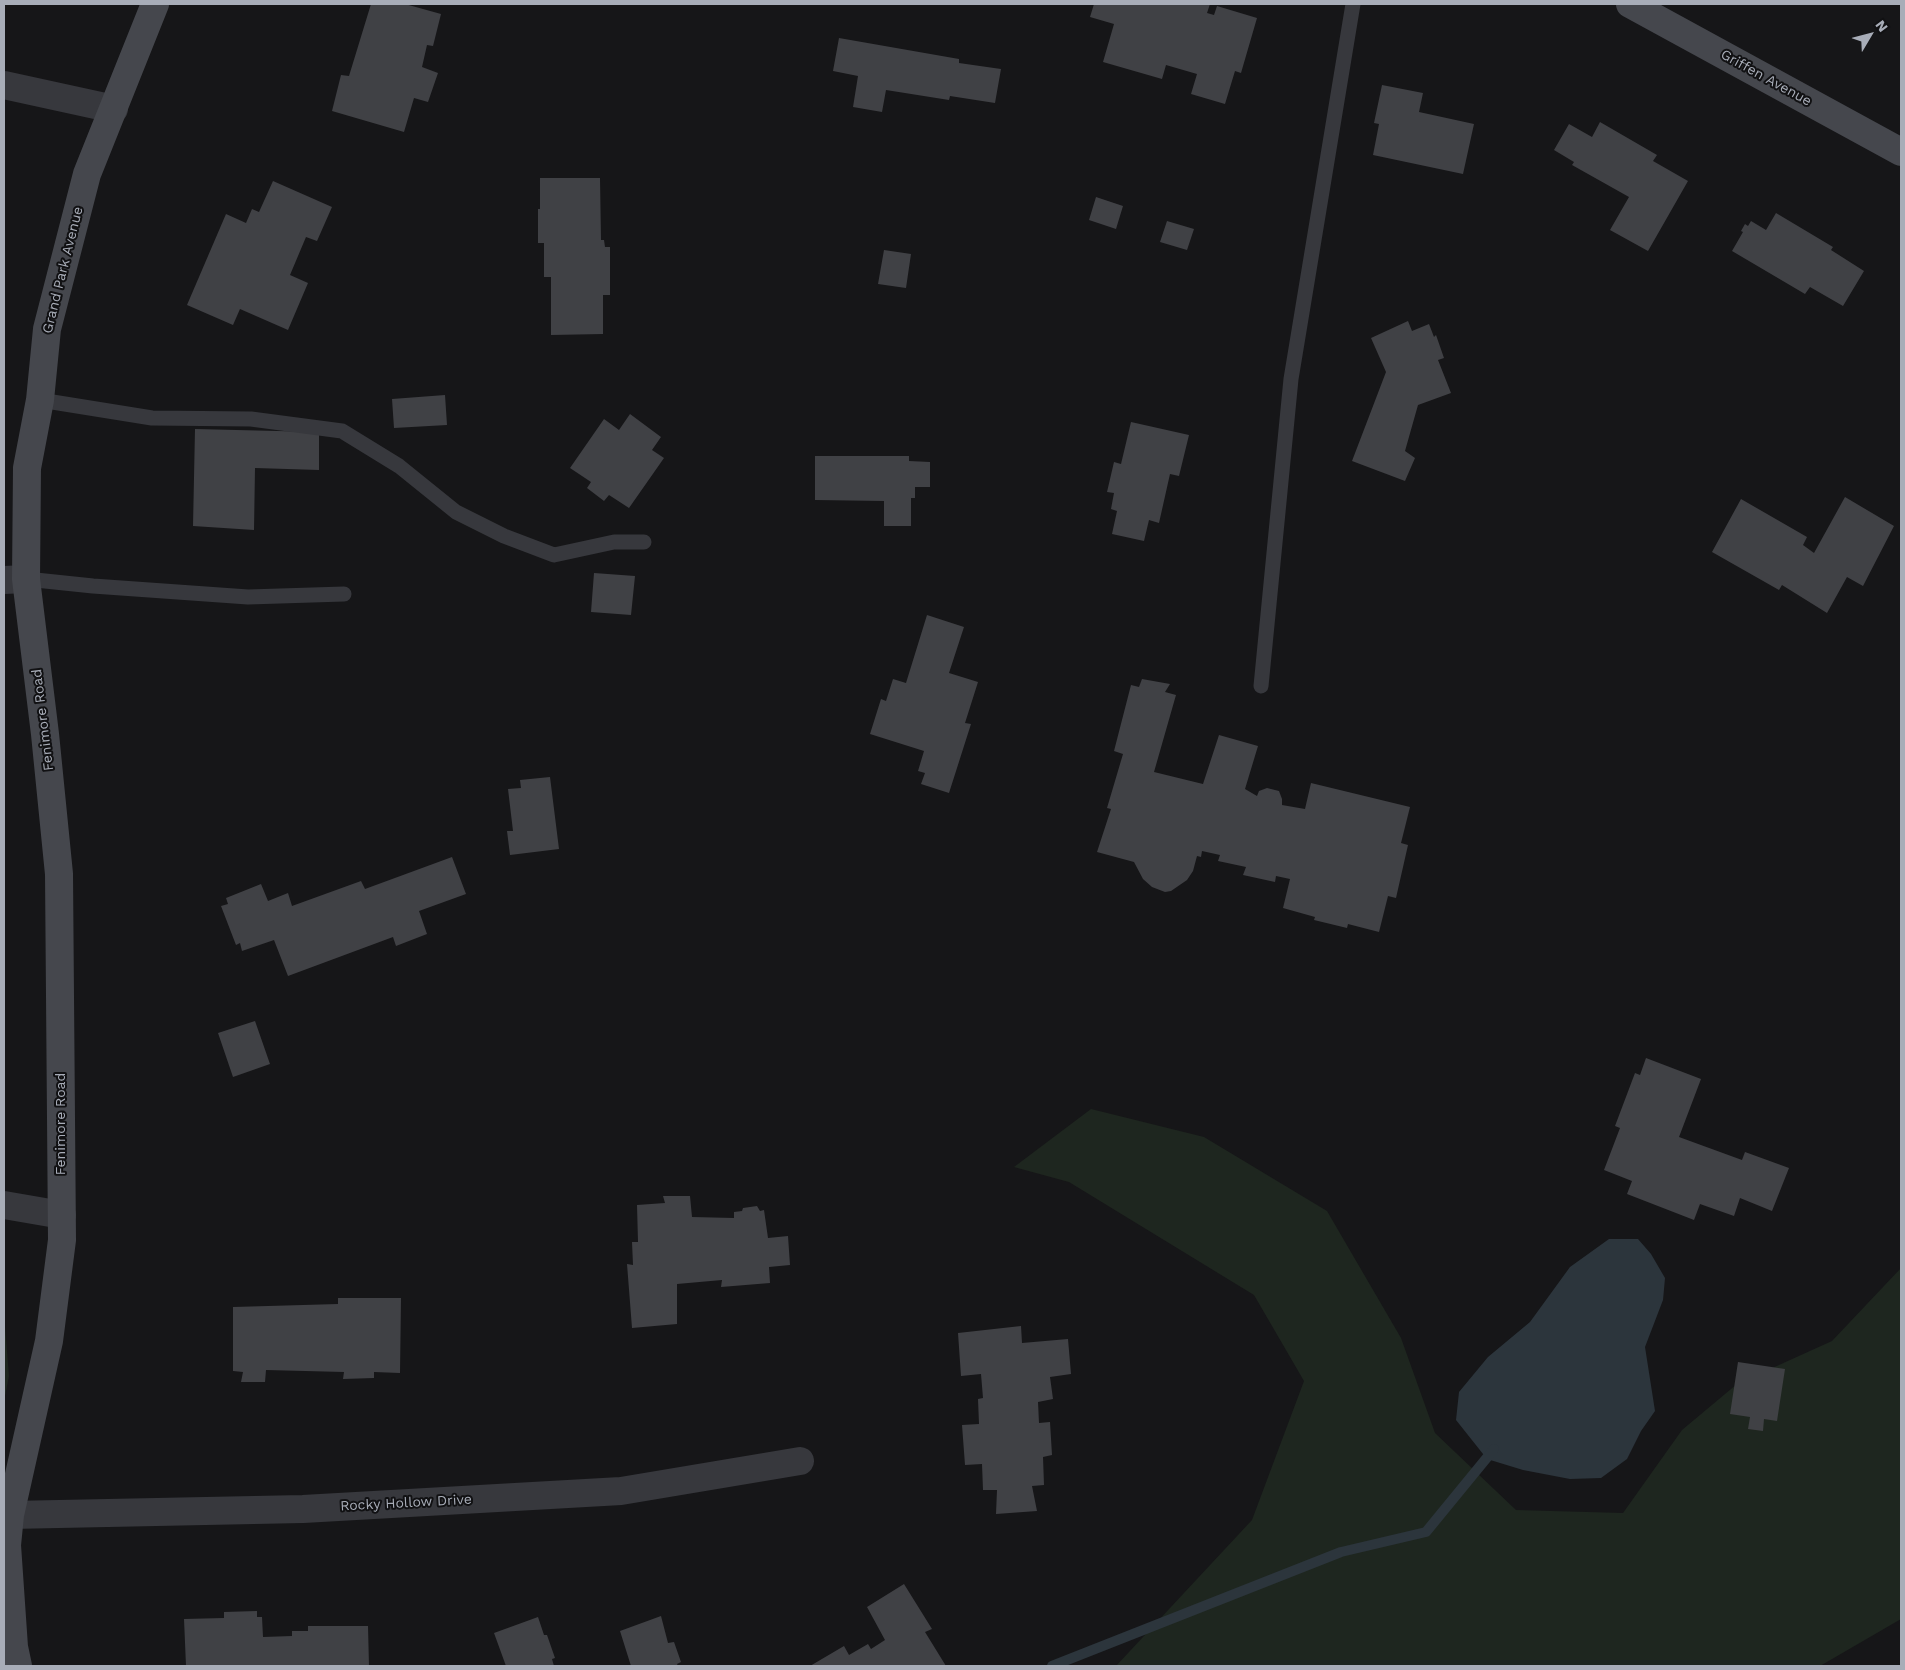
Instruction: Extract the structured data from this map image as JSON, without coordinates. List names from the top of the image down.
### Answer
{
  "streets": {
    "street": [
      "Griffen Avenue",
      "Grand Park Avenue",
      "Fenimore Road",
      "Rocky Hollow Drive"
    ]
  },
  "crossings": [
    ["Grand Park Avenue", "Fenimore Road"],
    ["Fenimore Road", "Rocky Hollow Drive"]
  ],
  "north": "top right"
}
